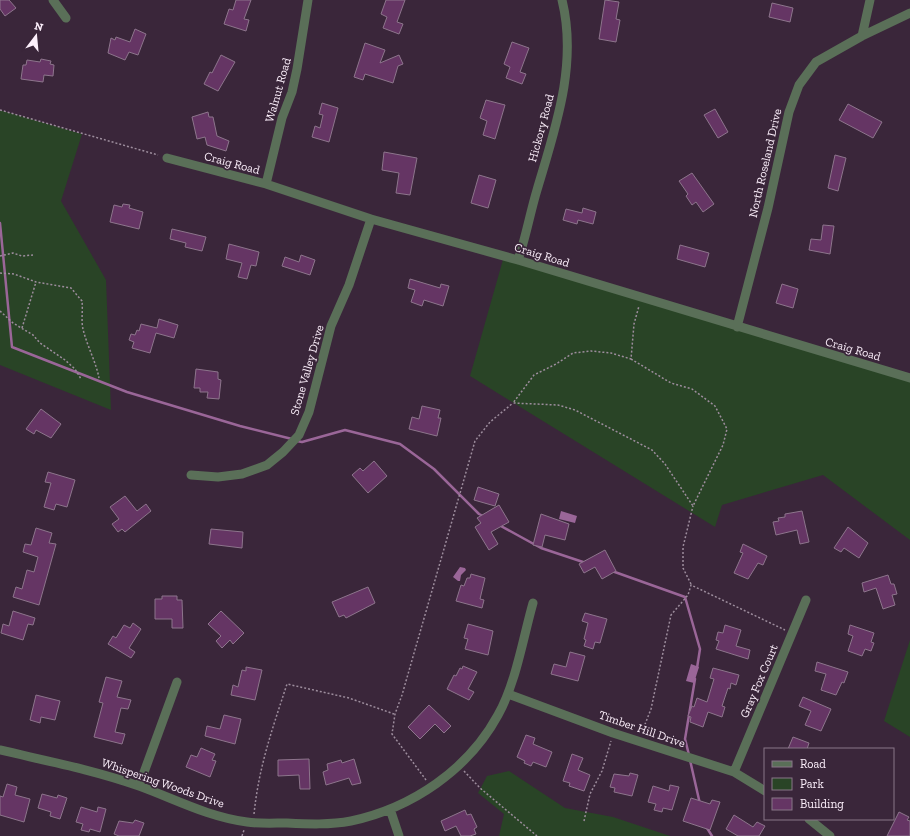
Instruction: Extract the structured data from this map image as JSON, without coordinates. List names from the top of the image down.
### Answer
{
  "streets": {
    "street": [
      "Walnut Road",
      "Hickory Road",
      "Craig Road",
      "North Roseland Drive",
      "Stone Valley Drive",
      "Gray Fox Court",
      "Timber Hill Drive",
      "Whispering Woods Drive"
    ]
  },
  "crossings": [
    ["Walnut Road", "Craig Road"],
    ["Hickory Road", "Craig Road"],
    ["Craig Road", "North Roseland Drive"],
    ["Craig Road", "Stone Valley Drive"],
    ["Gray Fox Court", "Timber Hill Drive"],
    ["Timber Hill Drive", "Whispering Woods Drive"]
  ],
  "legend": ["Road", "Park", "Building"],
  "north": "top"
}
